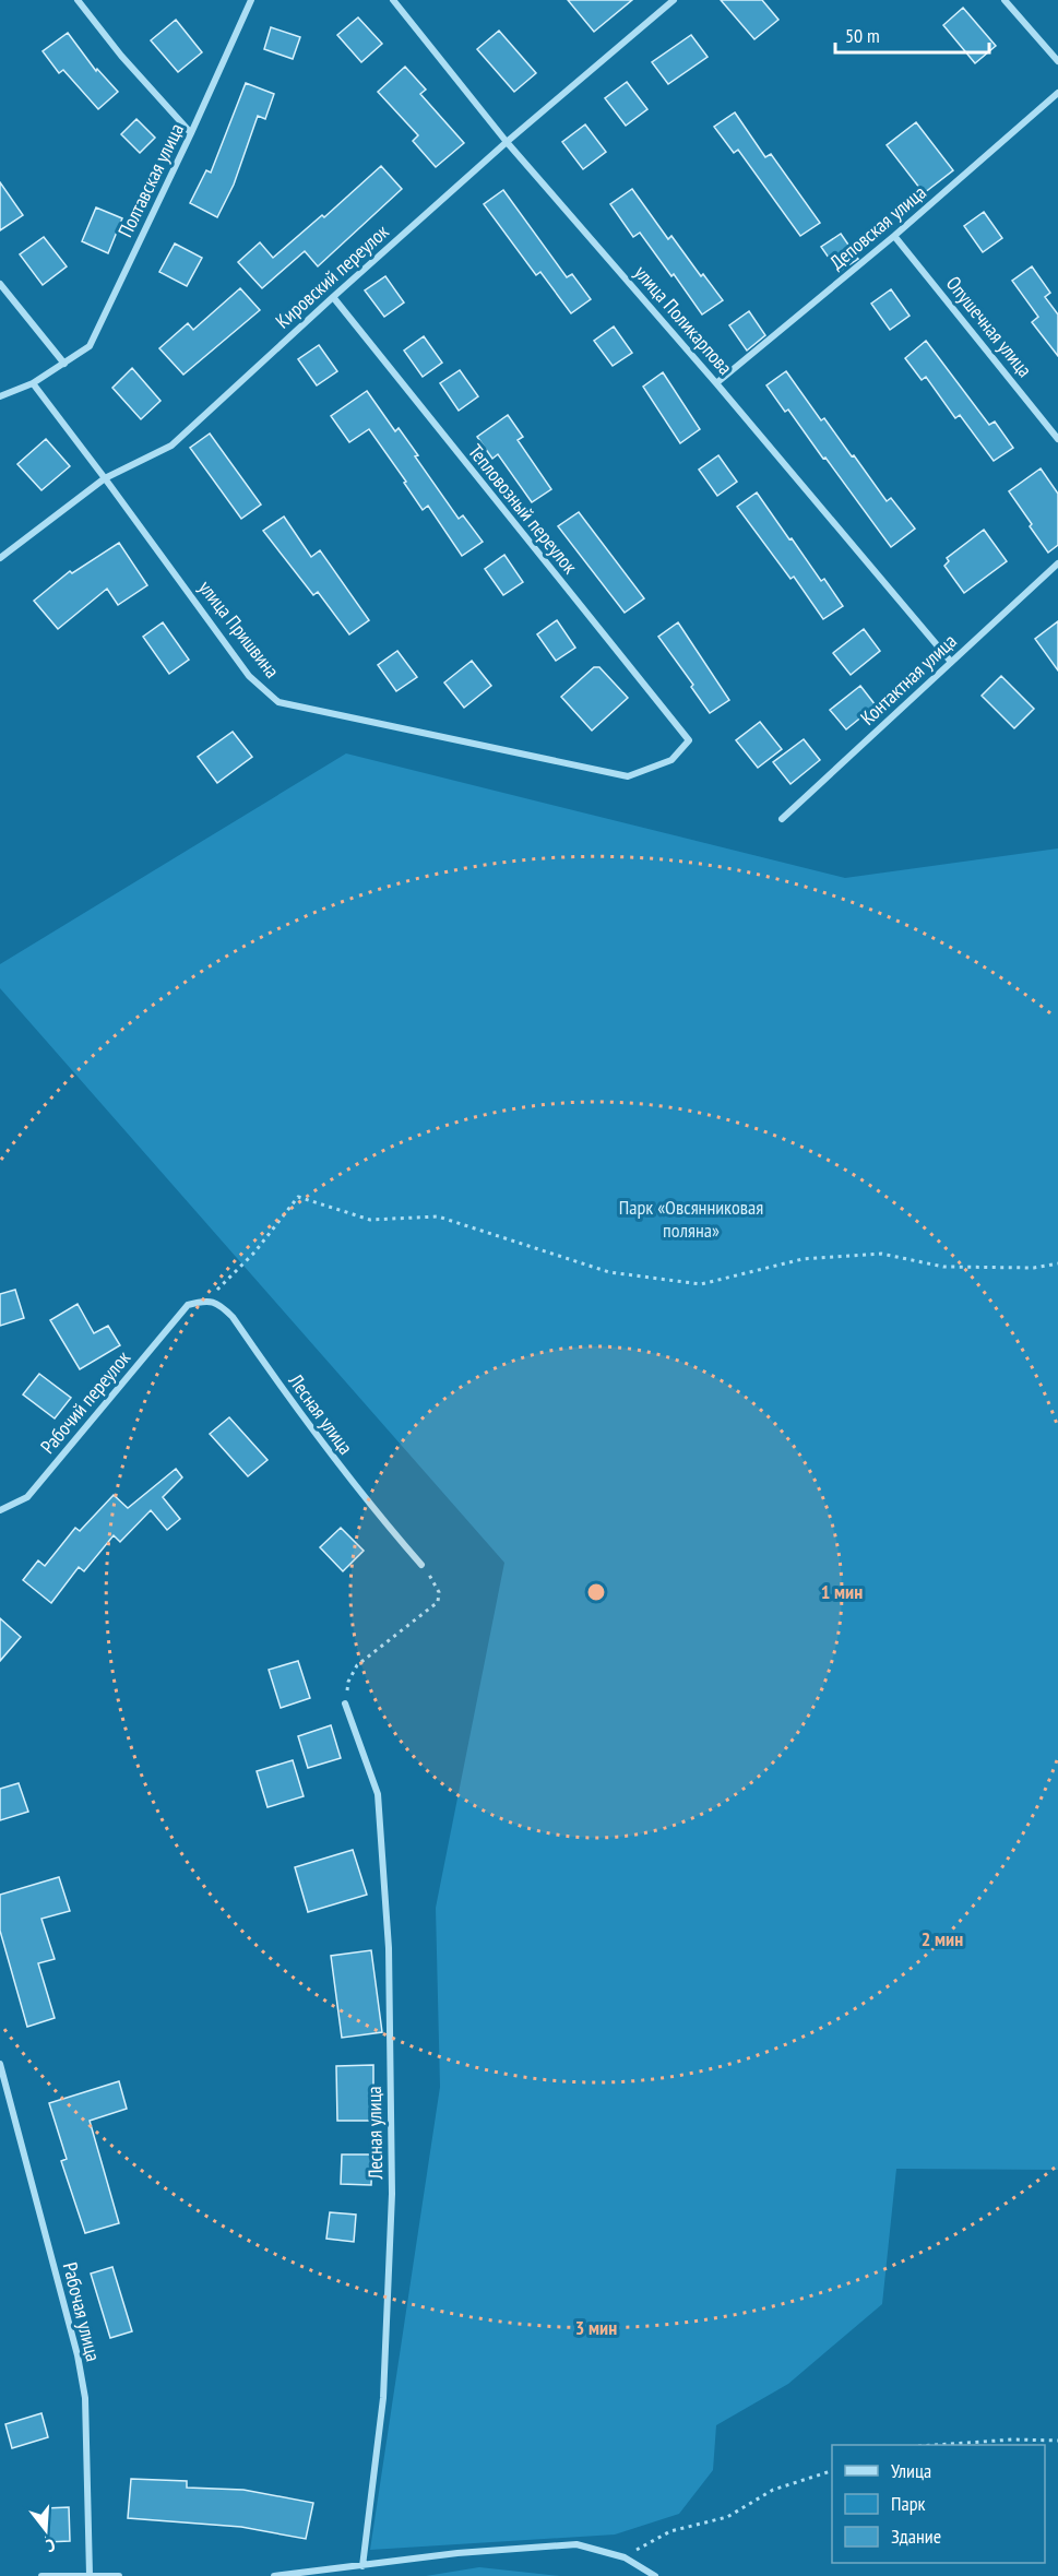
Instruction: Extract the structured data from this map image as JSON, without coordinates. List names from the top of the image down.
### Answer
{
  "streets": {
    "street": [
      "Полтавская улица",
      "Деповская улица",
      "Кировский переулок",
      "улица Поликарпова",
      "Опушечная улица",
      "Тепловозный переулок",
      "улица Пришвина",
      "Контактная улица",
      "Рабочий переулок",
      "Лесная улица",
      "Рабочая улица"
    ]
  },
  "crossings": [
    ["Полтавская улица", "улица Пришвина"],
    ["Деповская улица", "улица Поликарпова"],
    ["Деповская улица", "Опушечная улица"],
    ["Кировский переулок", "улица Поликарпова"],
    ["Кировский переулок", "Тепловозный переулок"],
    ["Кировский переулок", "улица Пришвина"],
    ["улица Поликарпова", "Контактная улица"],
    ["Тепловозный переулок", "улица Пришвина"],
    ["Рабочий переулок", "Лесная улица"]
  ],
  "parks": ["Парк «Овсянниковая поляна»"],
  "legend": ["Улица", "Парк", "Здание"],
  "scale_bar": "50 m",
  "north": "bottom",
  "rings": ["1 мин", "2 мин", "3 мин"]
}
